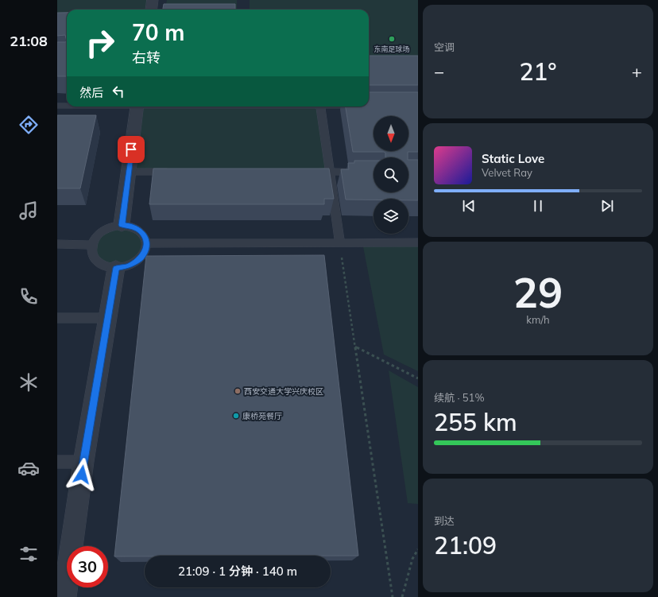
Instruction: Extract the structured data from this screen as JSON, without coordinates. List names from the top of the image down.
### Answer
{
  "places": ["东南足球场", "西安交通大学兴庆校区", "康桥苑餐厅"],
  "north": "bottom",
  "page": {
    "tabs": "21:08",
    "tile": [
      "空调",
      ["29", "km/h"],
      ["续航 · 51%", "255 km"],
      ["到达", "21:09"]
    ],
    "turn": ["70 m", "右转"],
    "heat": ["−", "21°", "+"],
    "then": "然后",
    "song": ["Static Love", "Velvet Ray"],
    "limit": "30",
    "trip": "21:09 · 1 分钟 · 140 m"
  }
}
